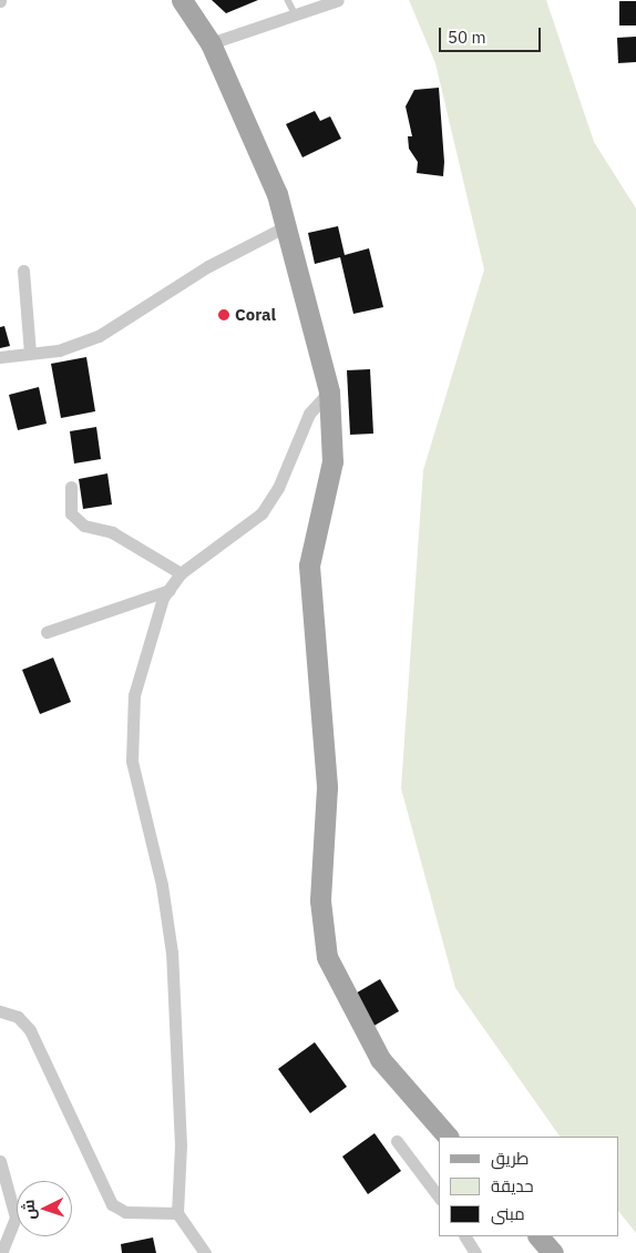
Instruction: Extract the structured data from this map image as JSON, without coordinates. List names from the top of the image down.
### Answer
{
  "places": ["Coral"],
  "legend": ["طريق", "حديقة", "مبنى"],
  "scale_bar": "50 m",
  "north": "left"
}
